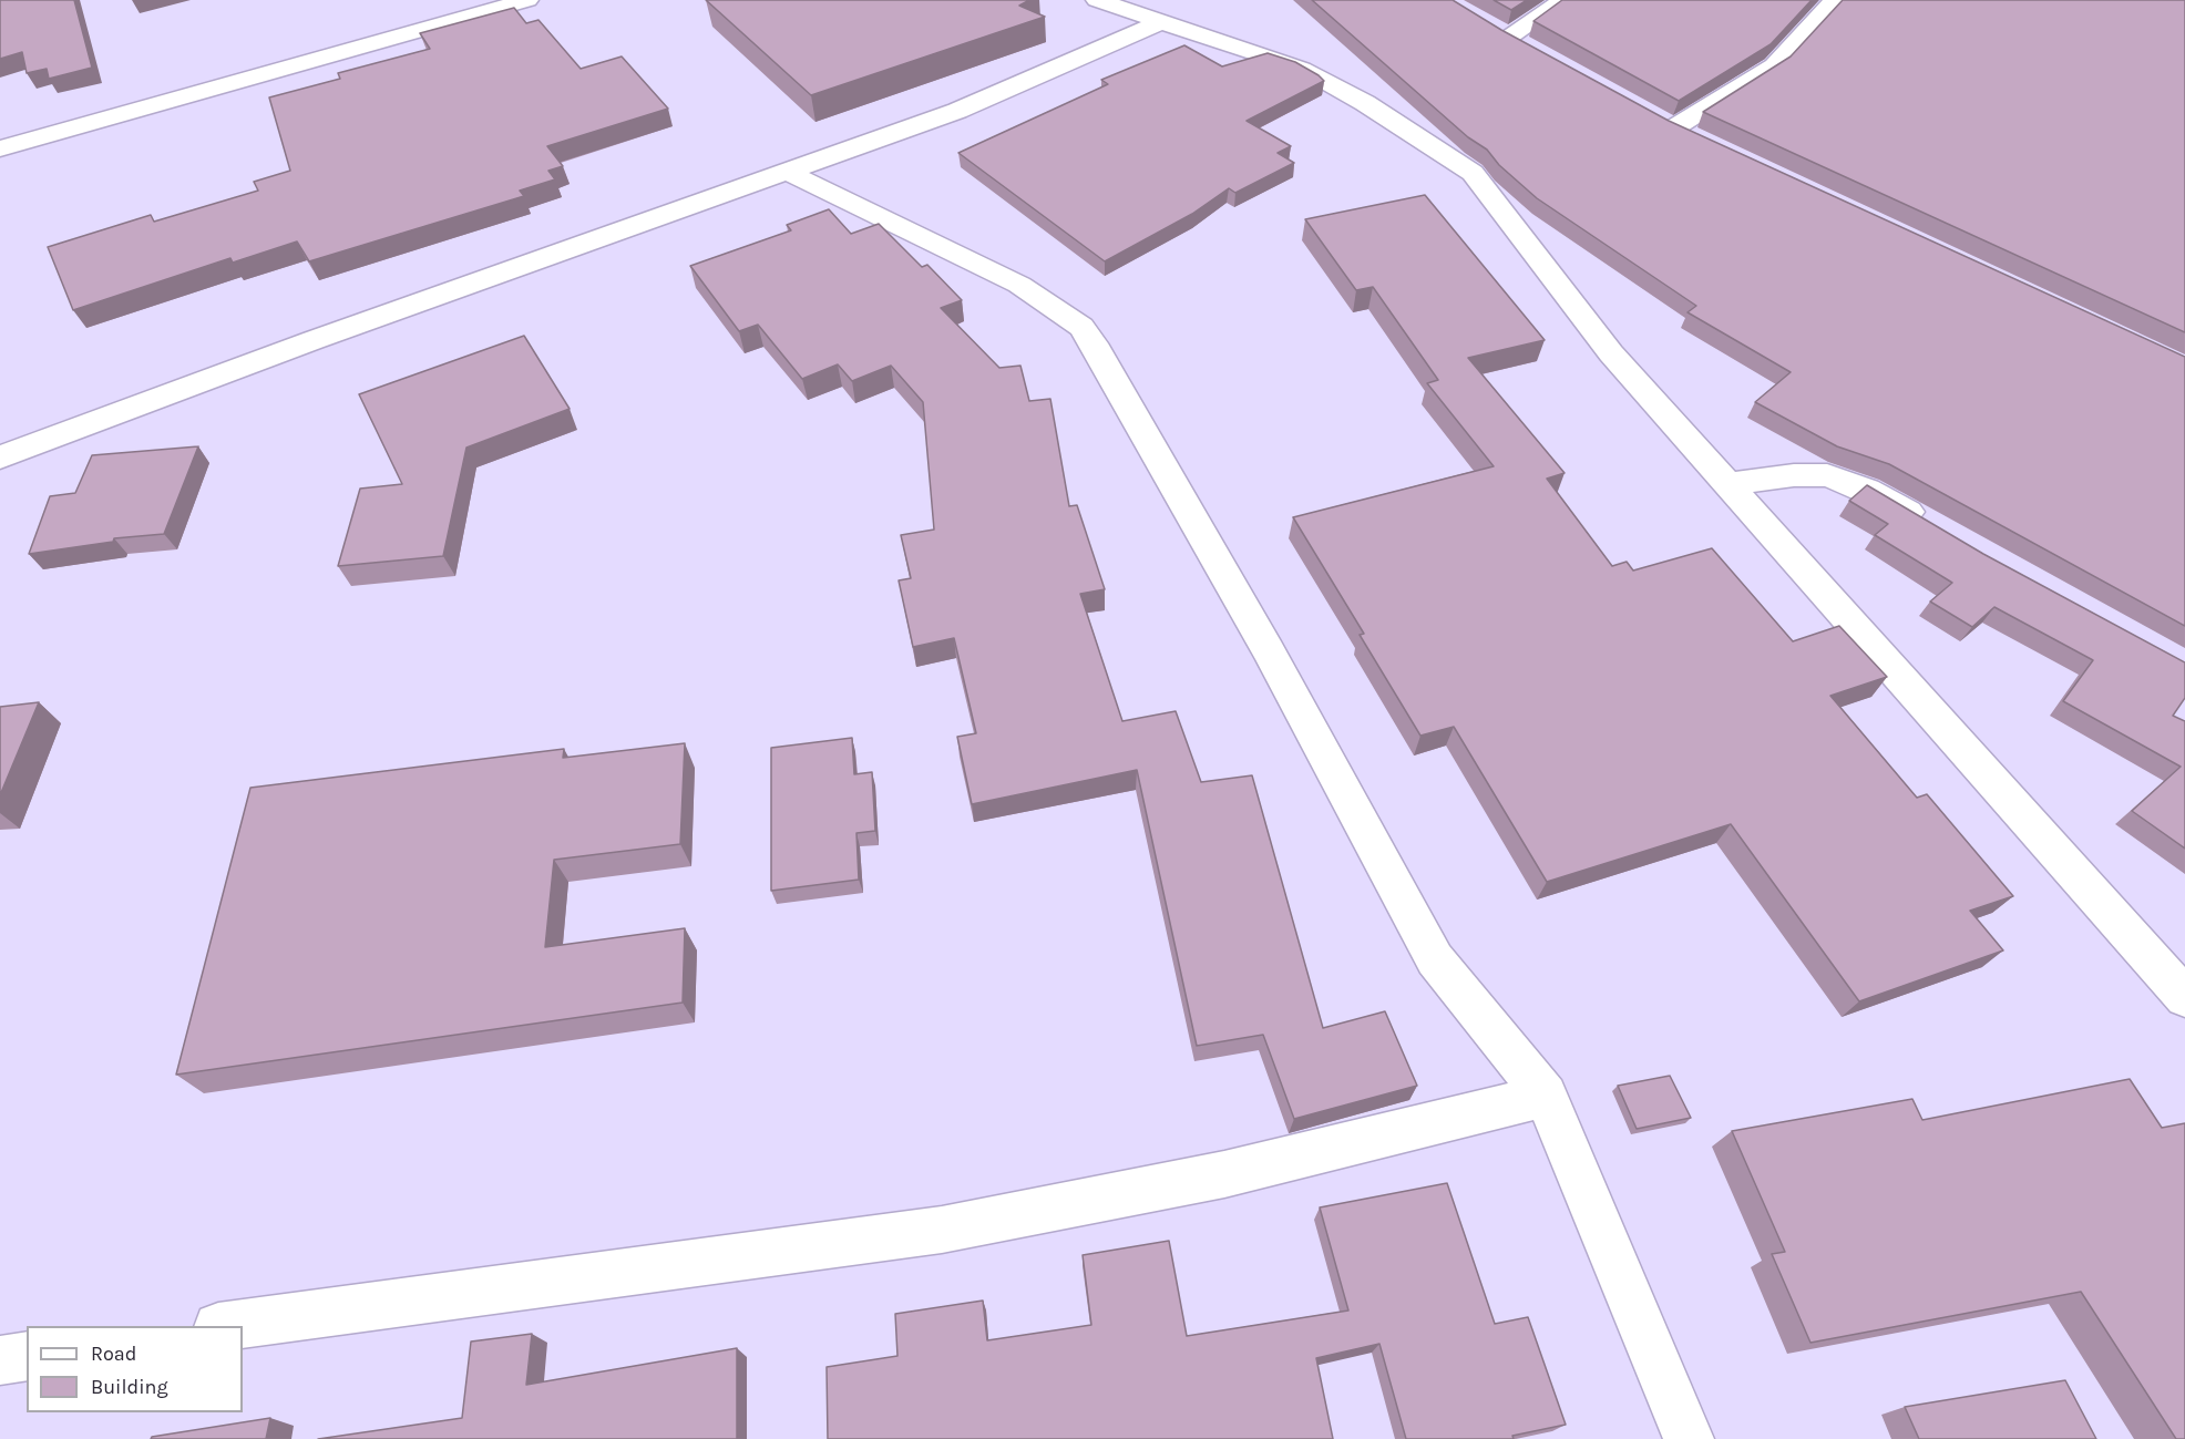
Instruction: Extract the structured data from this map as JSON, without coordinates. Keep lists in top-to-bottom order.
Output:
{
  "legend": ["Road", "Building"]
}
